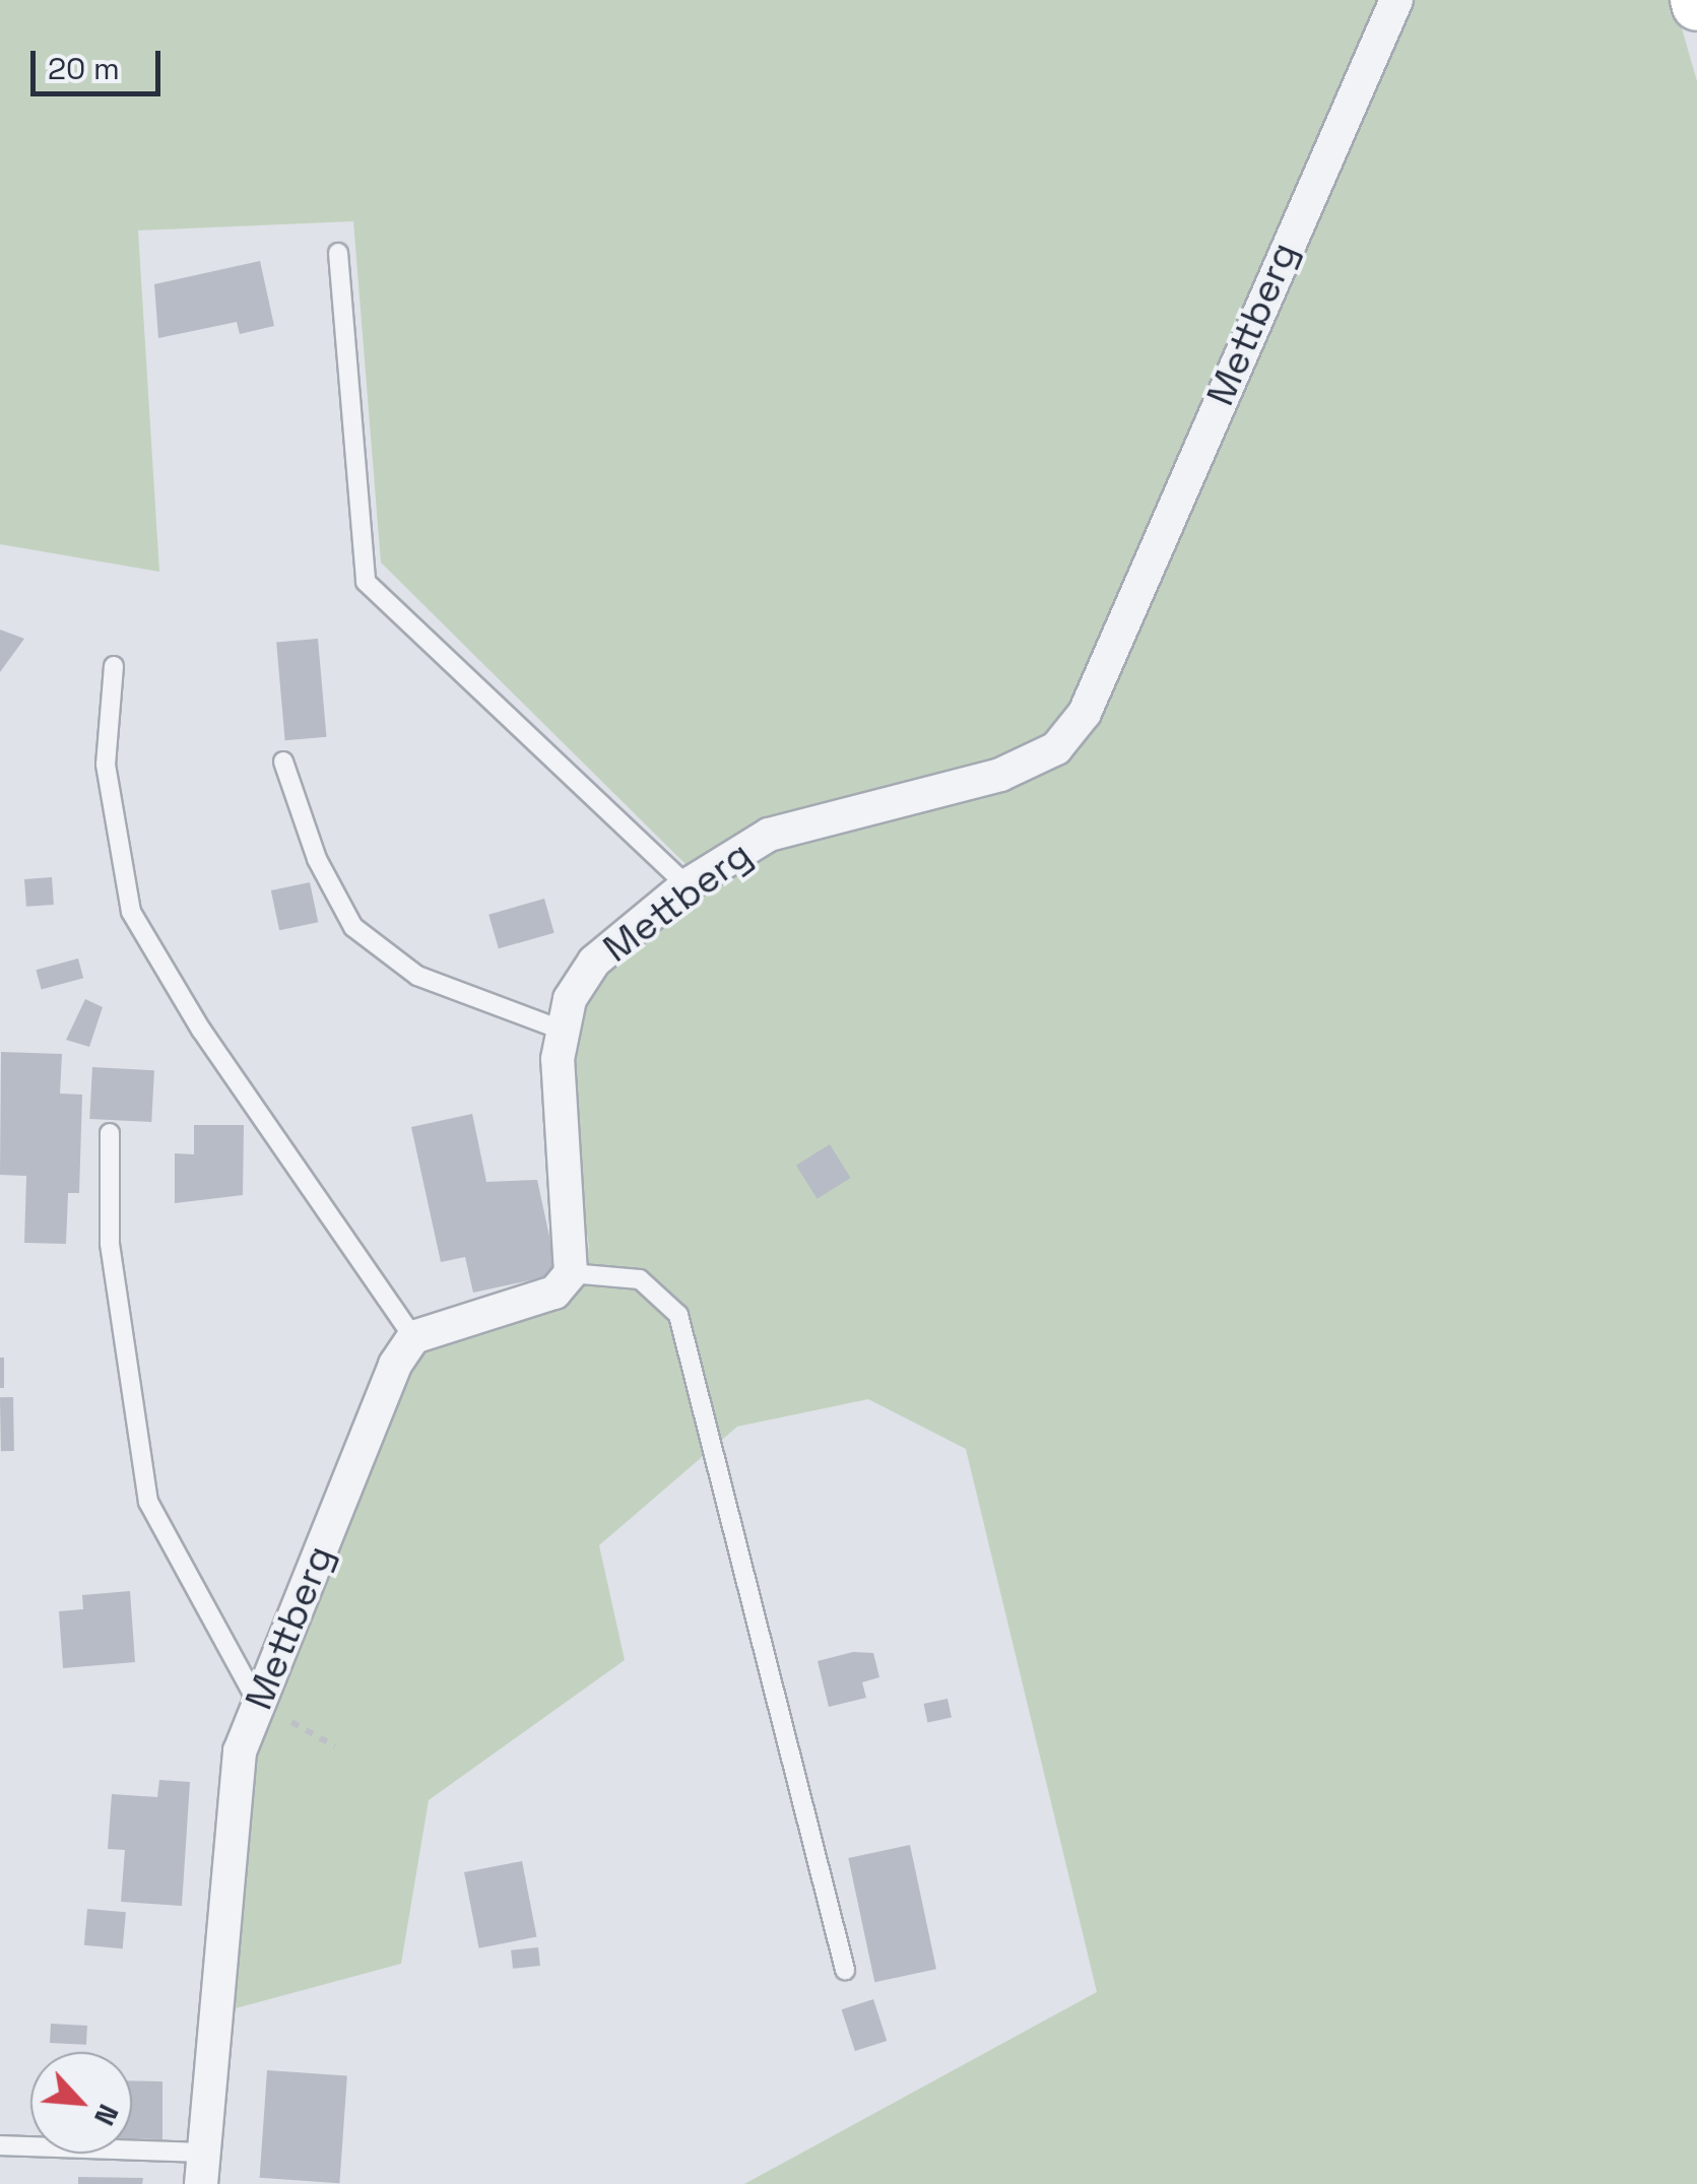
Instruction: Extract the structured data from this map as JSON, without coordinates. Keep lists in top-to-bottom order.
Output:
{
  "streets": {
    "street": ["Mettberg"]
  },
  "scale_bar": "20 m",
  "north": "bottom right"
}
